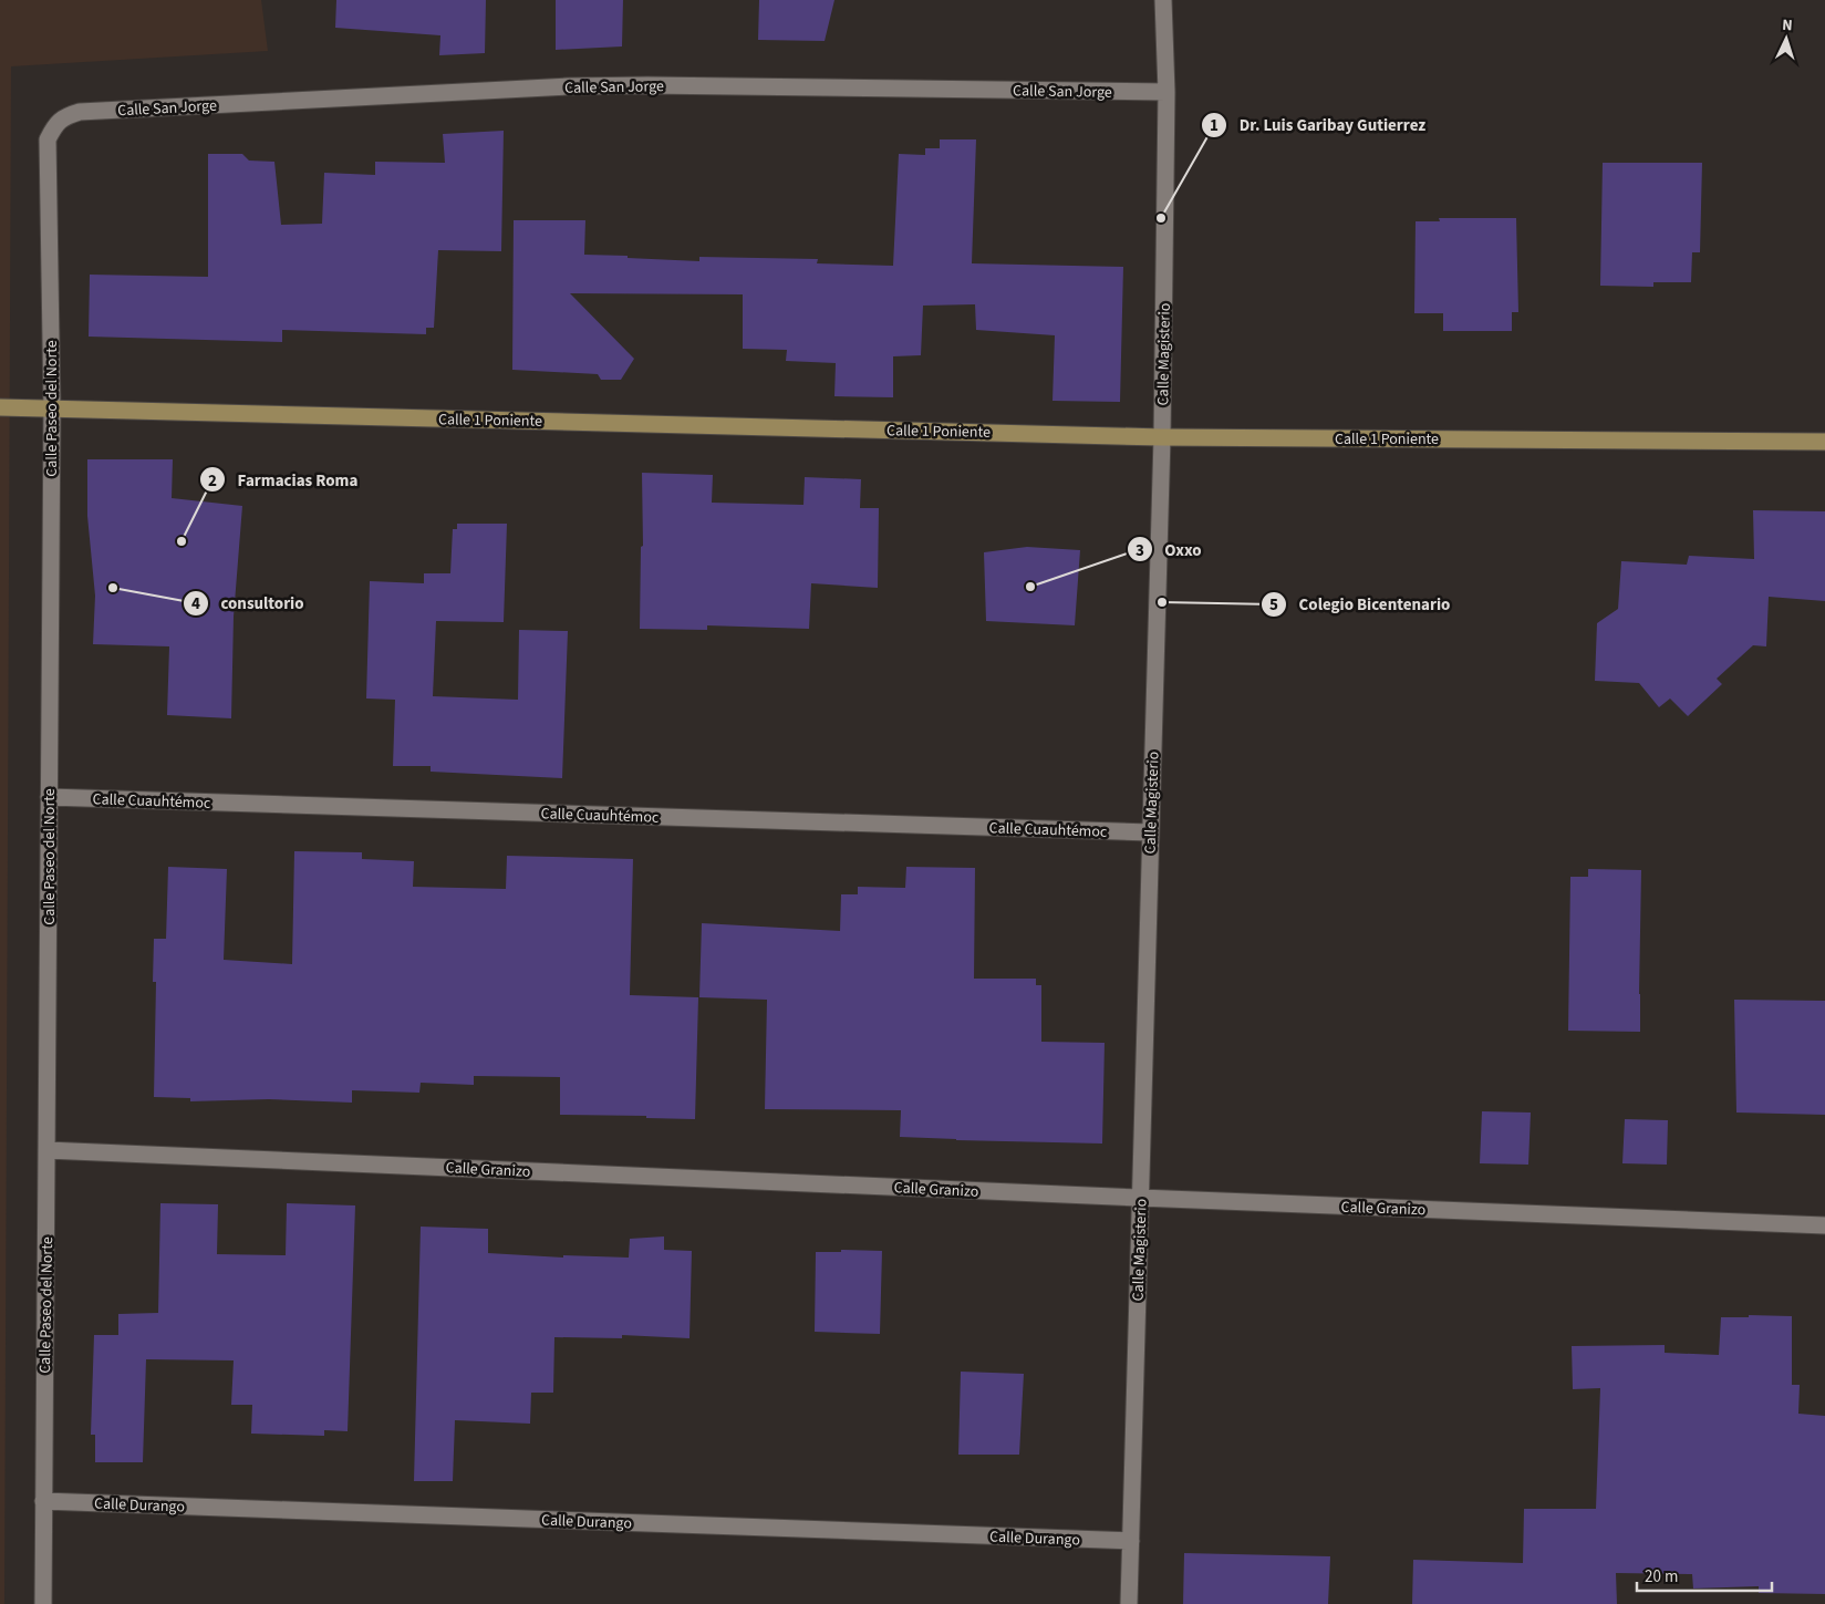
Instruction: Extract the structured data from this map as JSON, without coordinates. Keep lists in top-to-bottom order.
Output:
{
  "streets": {
    "main road": ["Calle 1 Poniente"],
    "street": [
      "Calle San Jorge",
      "Calle Magisterio",
      "Calle Paseo del Norte",
      "Calle Cuauhtémoc",
      "Calle Granizo",
      "Calle Durango"
    ]
  },
  "crossings": [
    ["Calle San Jorge", "Calle Magisterio"],
    ["Calle San Jorge", "Calle Paseo del Norte"],
    ["Calle Magisterio", "Calle 1 Poniente"],
    ["Calle Magisterio", "Calle Cuauhtémoc"],
    ["Calle Magisterio", "Calle Granizo"],
    ["Calle Magisterio", "Calle Durango"],
    ["Calle Paseo del Norte", "Calle 1 Poniente"],
    ["Calle Paseo del Norte", "Calle Cuauhtémoc"],
    ["Calle Paseo del Norte", "Calle Granizo"],
    ["Calle Paseo del Norte", "Calle Durango"]
  ],
  "places": [
    "Dr. Luis Garibay Gutierrez",
    "Farmacias Roma",
    "Oxxo",
    "consultorio",
    "Colegio Bicentenario"
  ],
  "scale_bar": "20 m",
  "north": "top"
}
